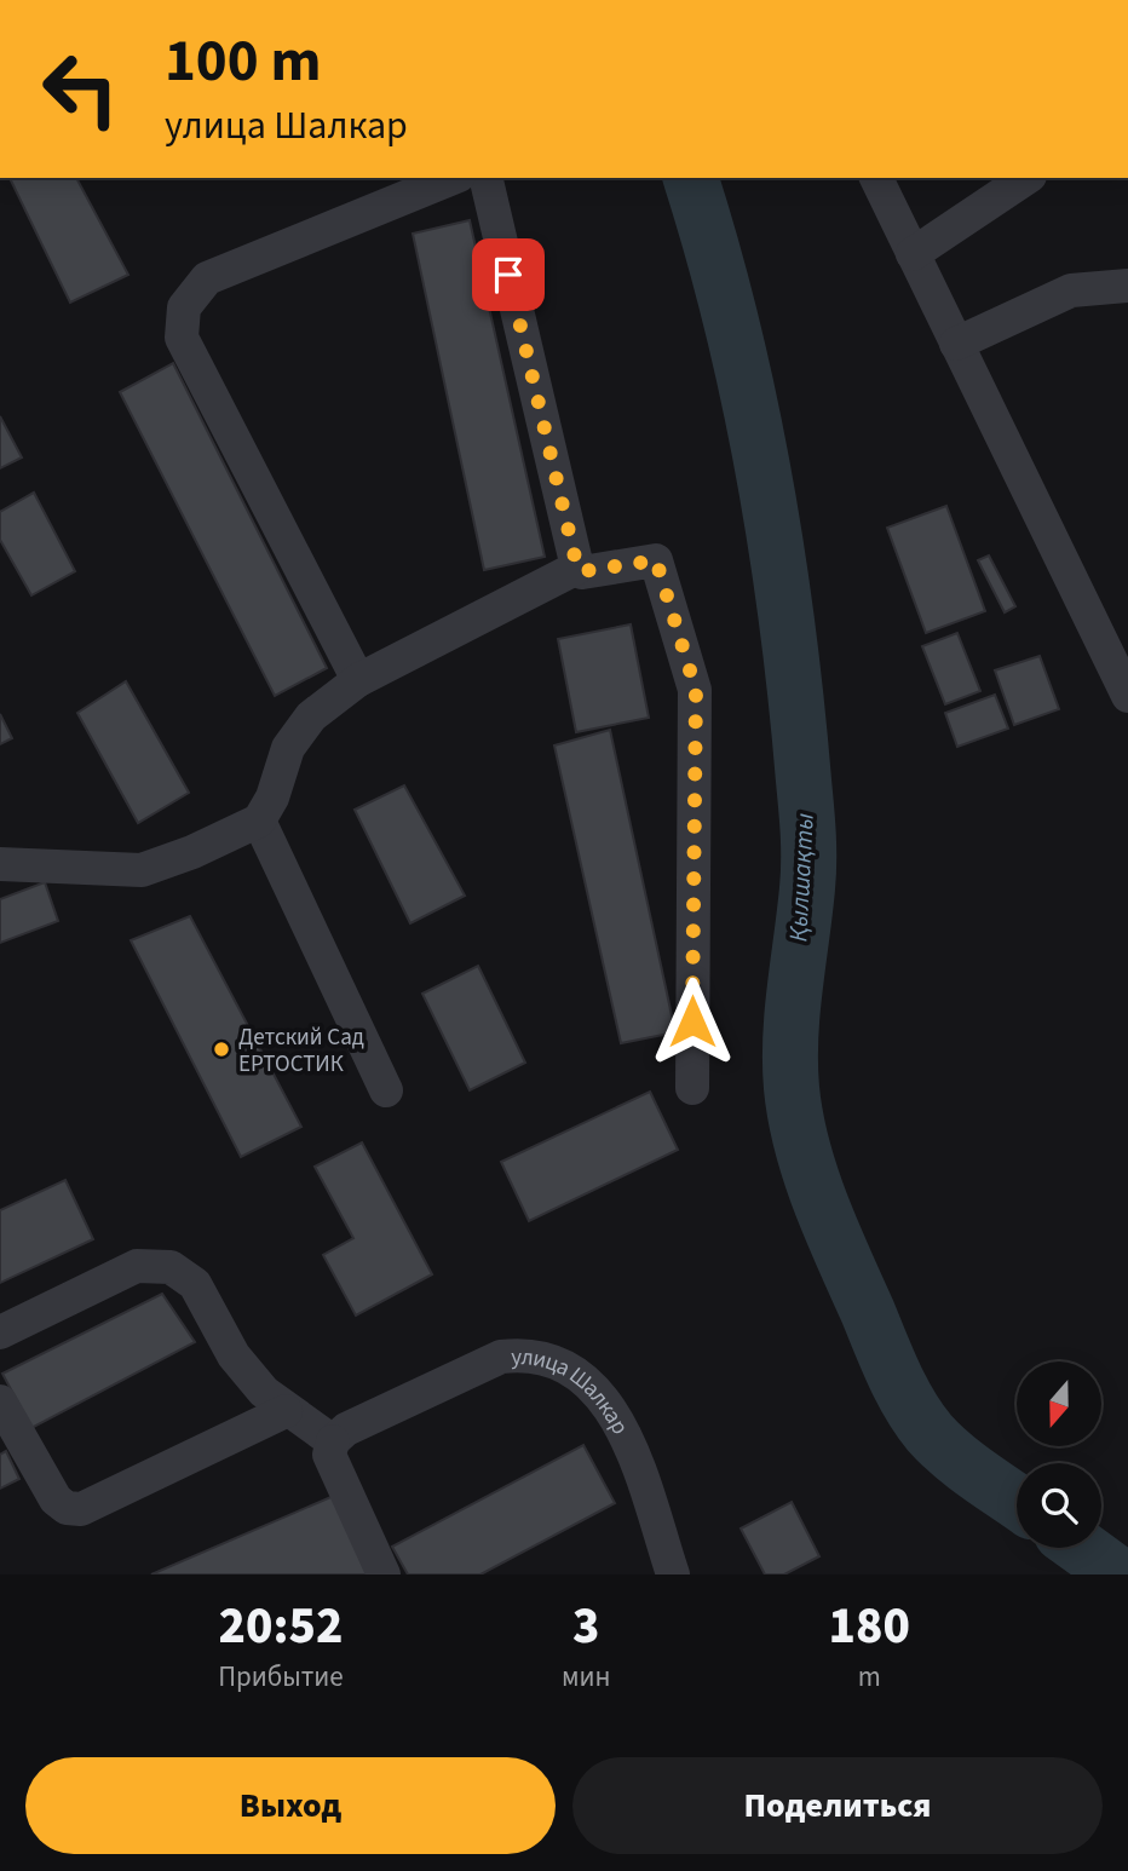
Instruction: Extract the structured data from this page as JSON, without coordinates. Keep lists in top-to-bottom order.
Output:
{
  "streets": {
    "street": ["улица Шалкар"]
  },
  "water": ["Қылшақты"],
  "places": ["Детский Сад ЕРТОСТИК"],
  "north": "bottom",
  "page": {
    "turn": ["100 m", "улица Шалкар"],
    "eta": [
      "20:52",
      "Прибытие",
      "3",
      "мин",
      "180",
      "m"
    ],
    "buttons": ["Выход", "Поделиться"]
  }
}
